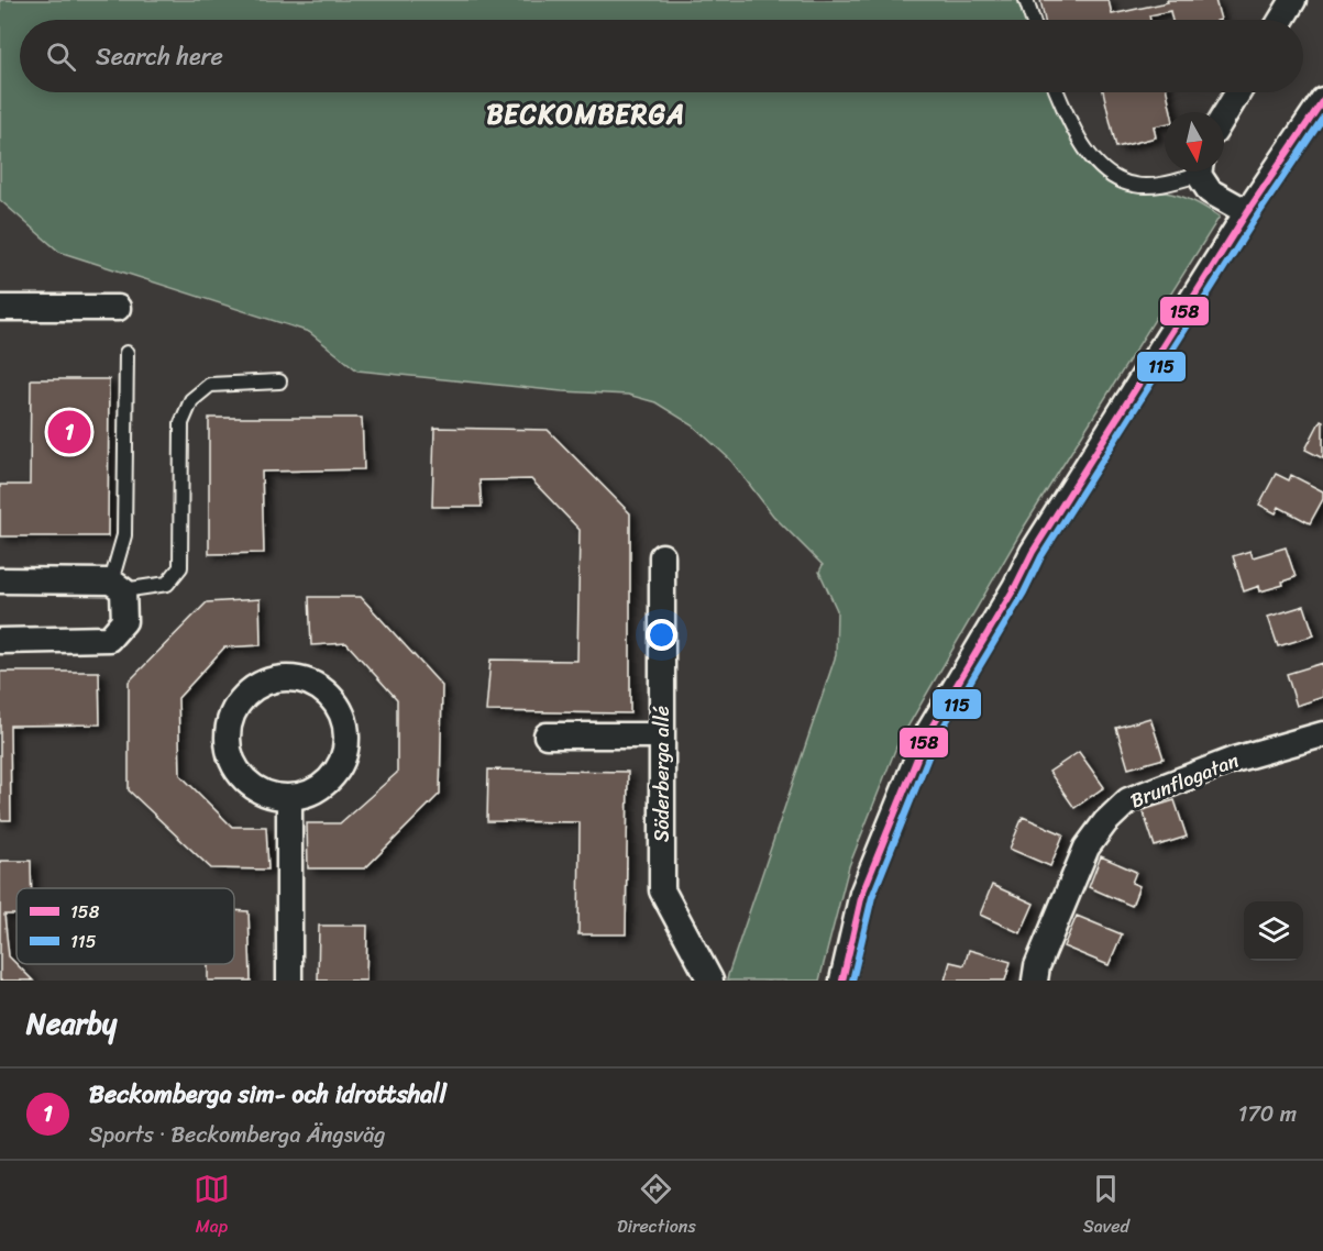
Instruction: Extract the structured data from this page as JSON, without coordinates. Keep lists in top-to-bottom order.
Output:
{
  "streets": {
    "street": ["Söderberga allé", "Brunflogatan"]
  },
  "districts": ["BECKOMBERGA"],
  "lines": ["transit line 158", "transit line 115"],
  "legend": ["158", "115"],
  "north": "bottom",
  "page": {
    "search": "Search here",
    "pins": "1",
    "heading": "Nearby",
    "list": [
      {
        "mark": "1",
        "name": "Beckomberga sim- och idrottshall",
        "note": "Sports · Beckomberga Ängsväg",
        "value": "170 m"
      }
    ],
    "nav": ["Map", "Directions", "Saved"]
  }
}
